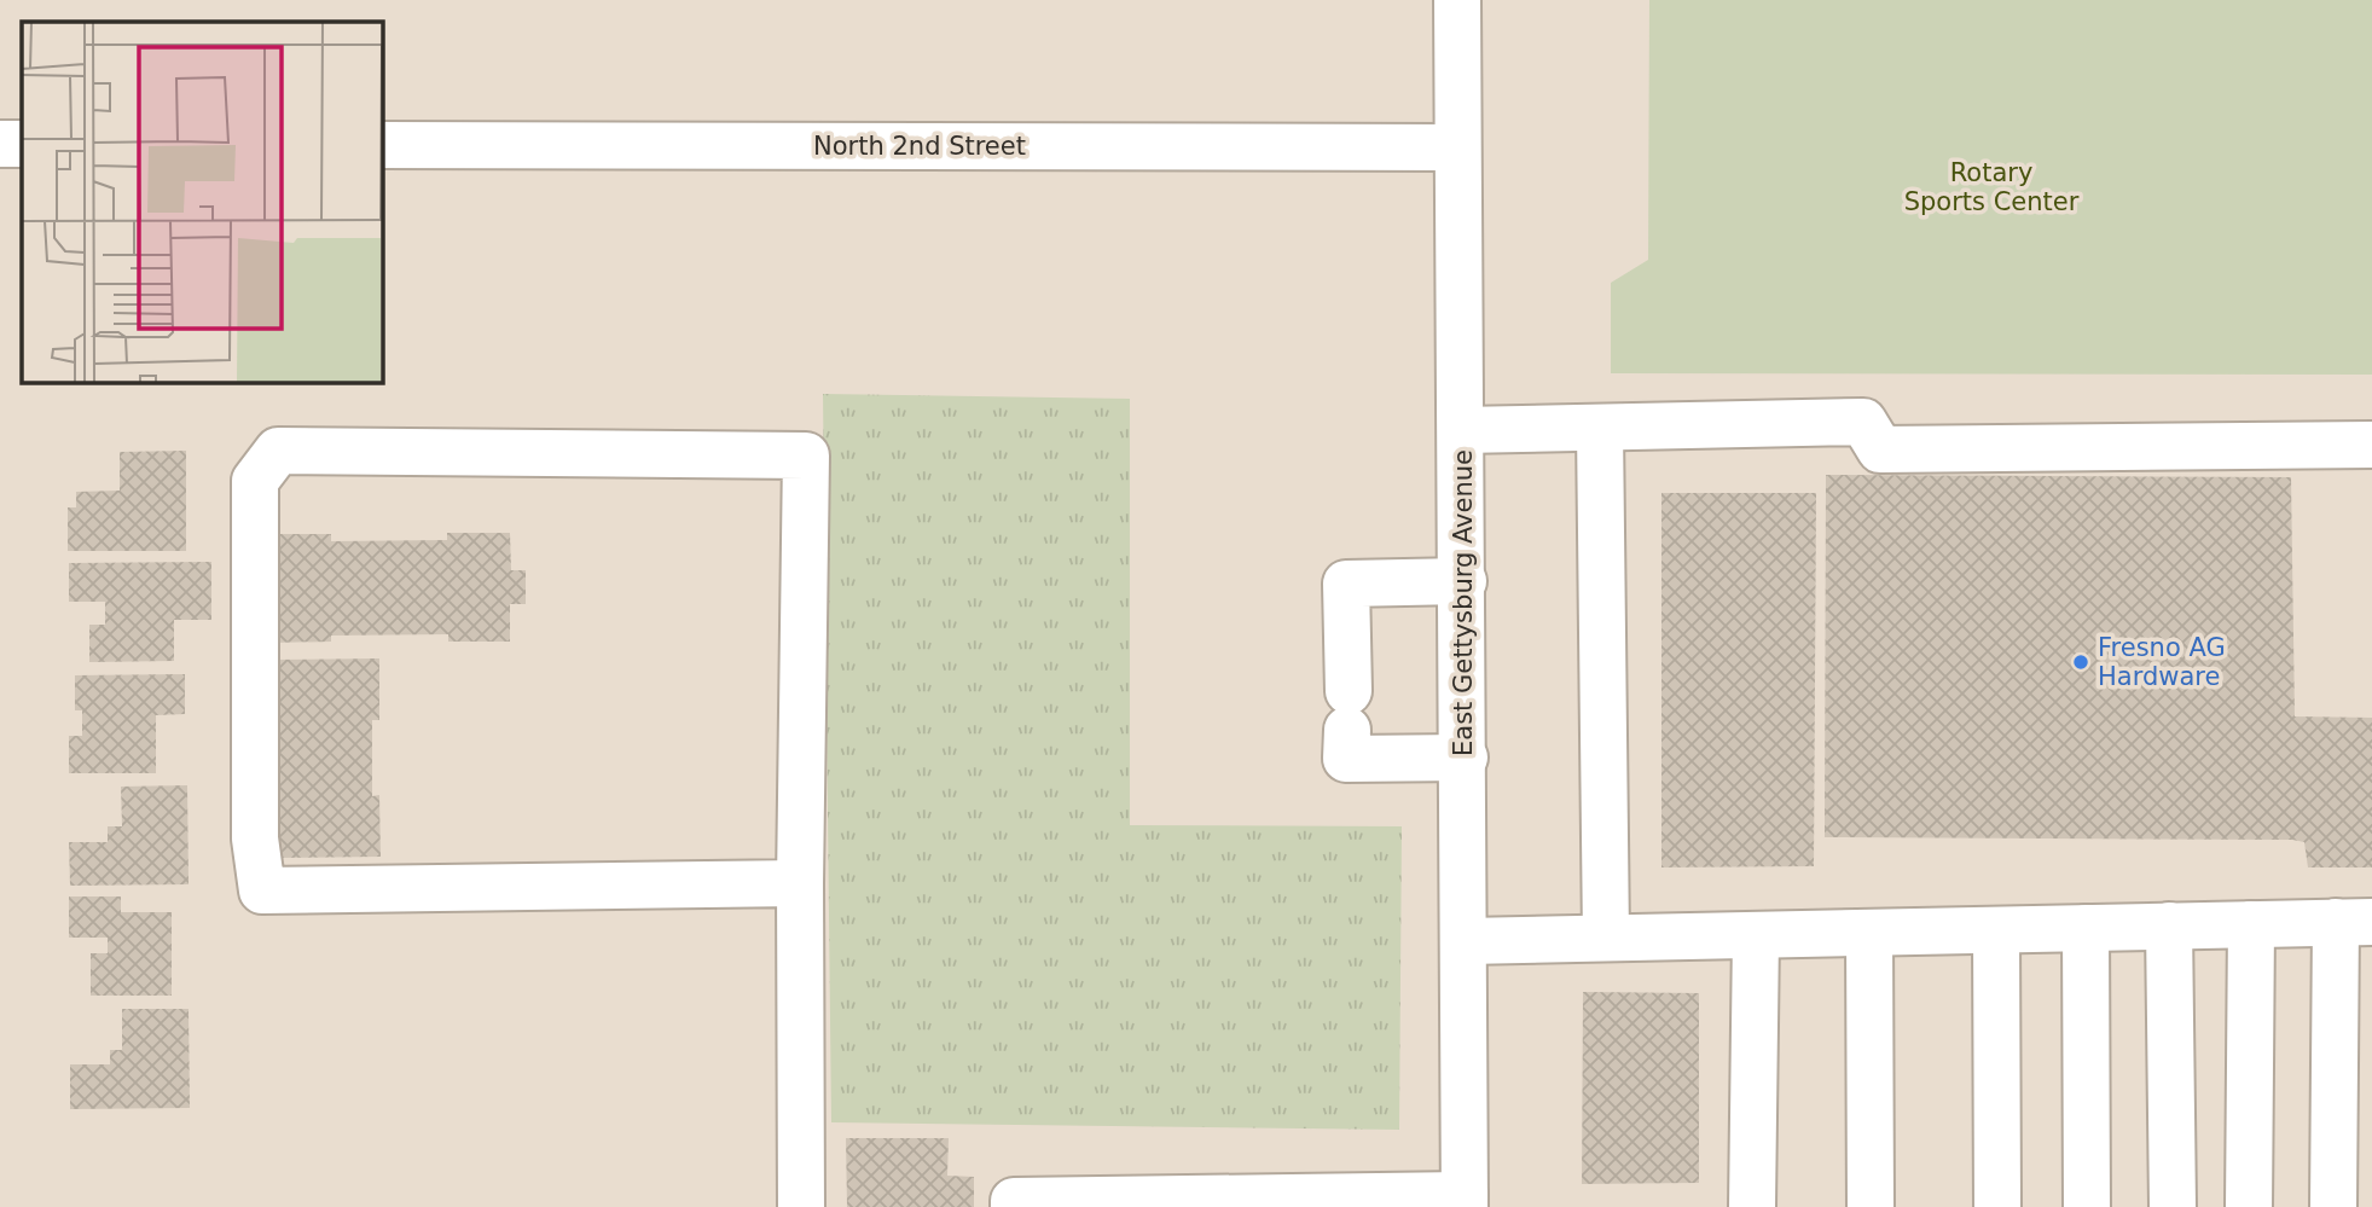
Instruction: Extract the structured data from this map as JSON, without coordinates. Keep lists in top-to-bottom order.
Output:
{
  "streets": {
    "street": ["North 2nd Street", "East Gettysburg Avenue"]
  },
  "crossings": [
    ["North 2nd Street", "East Gettysburg Avenue"]
  ],
  "parks": ["Rotary Sports Center"],
  "places": ["Fresno AG Hardware"]
}
